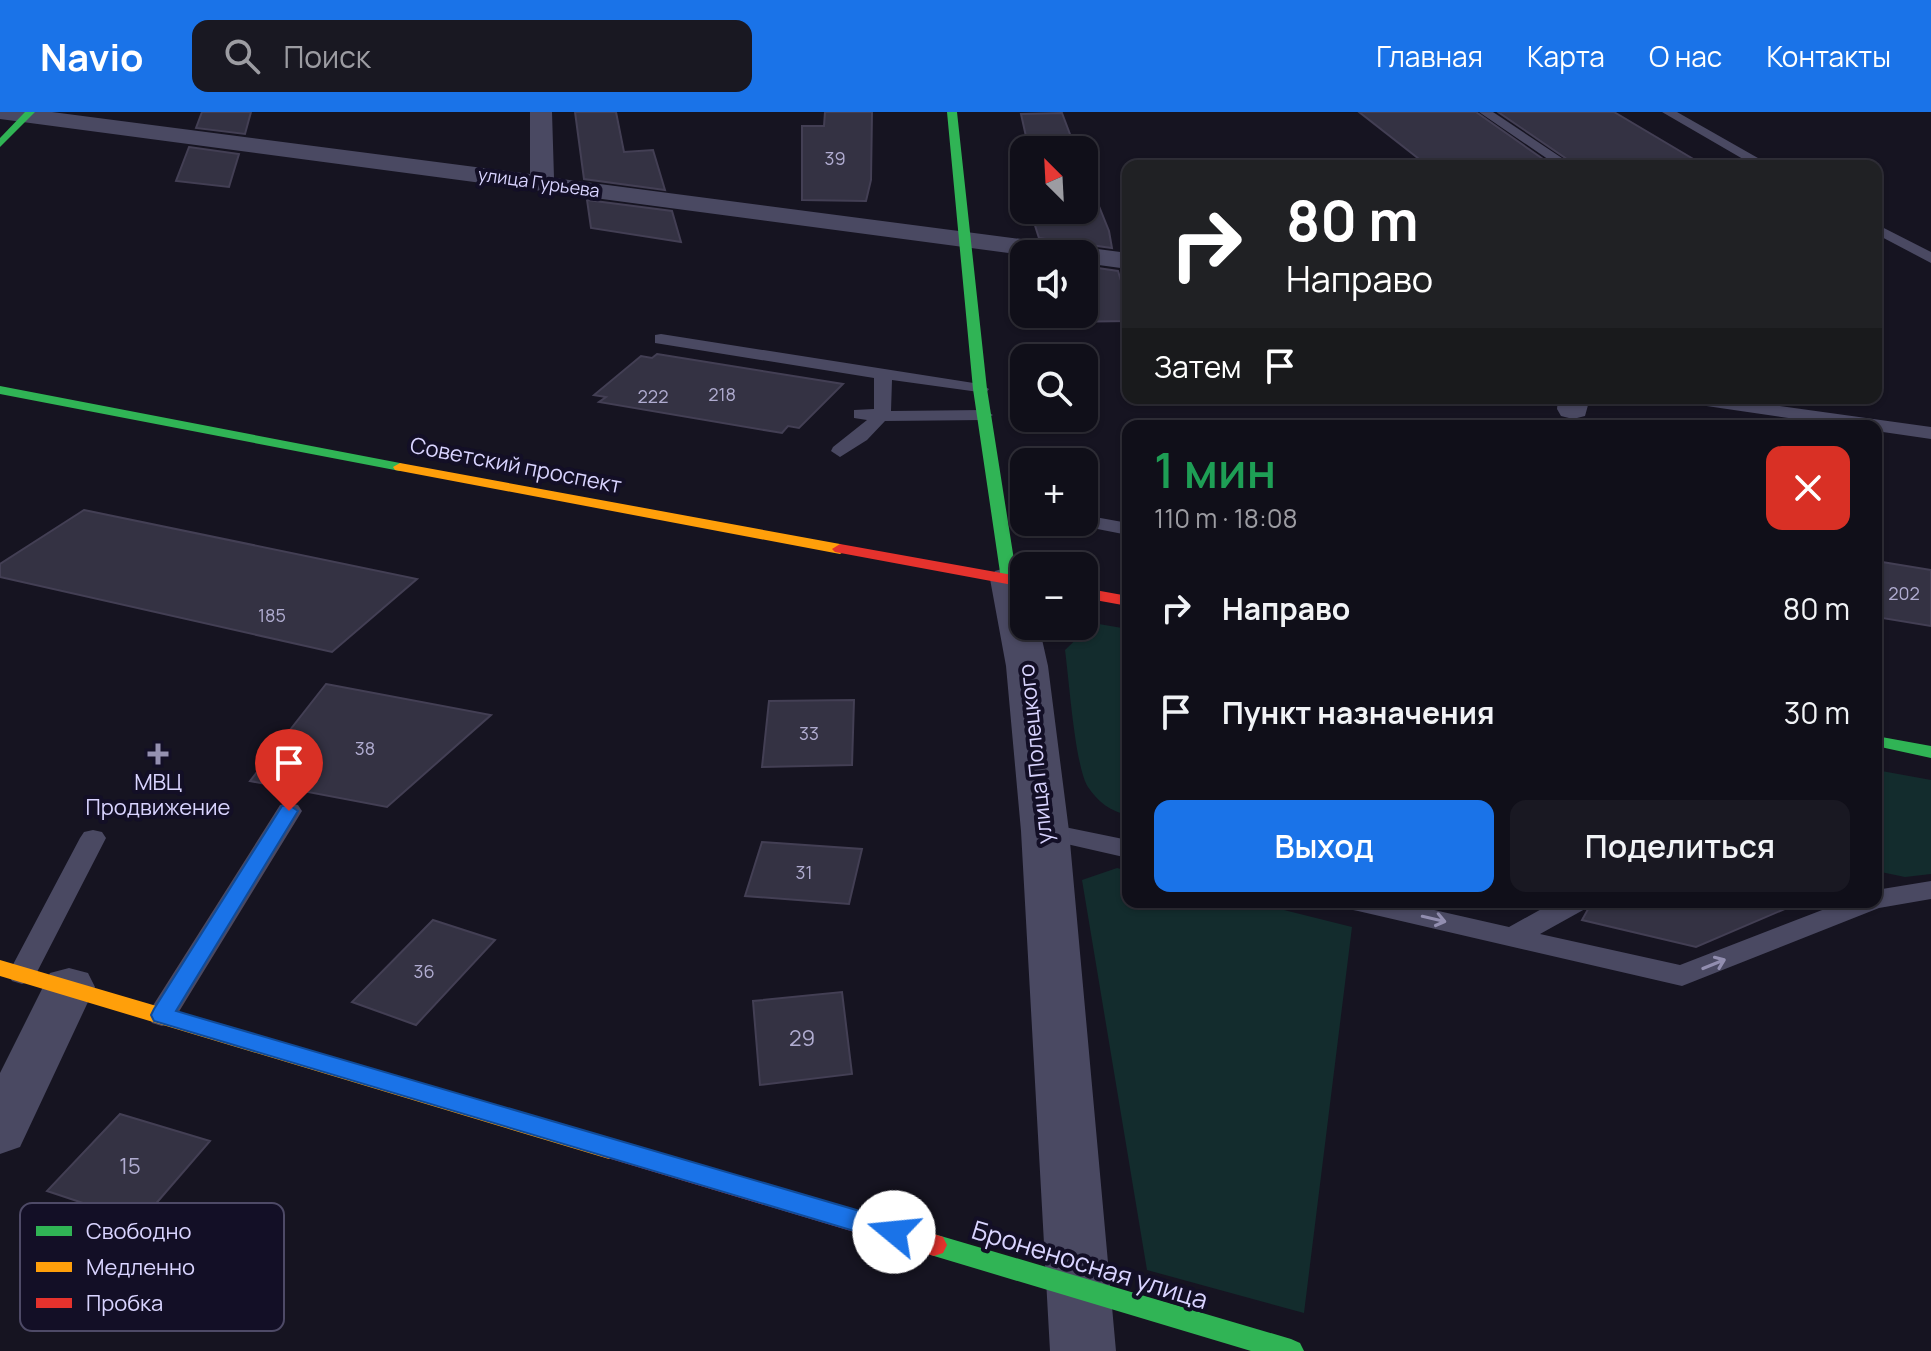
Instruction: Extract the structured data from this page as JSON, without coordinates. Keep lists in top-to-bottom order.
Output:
{
  "streets": {
    "street": [
      "улица Гурьева",
      "Советский проспект",
      "улица Полецкого",
      "Броненосная улица"
    ]
  },
  "crossings": [
    ["улица Гурьева", "улица Полецкого"],
    ["улица Полецкого", "Броненосная улица"]
  ],
  "places": {
    "health": ["МВЦ Продвижение"]
  },
  "house_numbers": [
    "39",
    "218",
    "222",
    "202",
    "185",
    "33",
    "38",
    "31",
    "36",
    "29",
    "15"
  ],
  "legend": ["Свободно", "Медленно", "Пробка"],
  "north": "top left",
  "page": {
    "header": "Navio",
    "search": "Поиск",
    "nav": [
      "Главная",
      "Карта",
      "О нас",
      "Контакты"
    ],
    "map_buttons": ["+", "−"],
    "turn": ["80 m", "Направо"],
    "then": "Затем",
    "heading": ["1 мин", "110 m · 18:08"],
    "list": [
      {
        "name": "Направо",
        "value": "80 m"
      },
      {
        "name": "Пункт назначения",
        "value": "30 m"
      }
    ],
    "buttons": ["Выход", "Поделиться"]
  }
}
